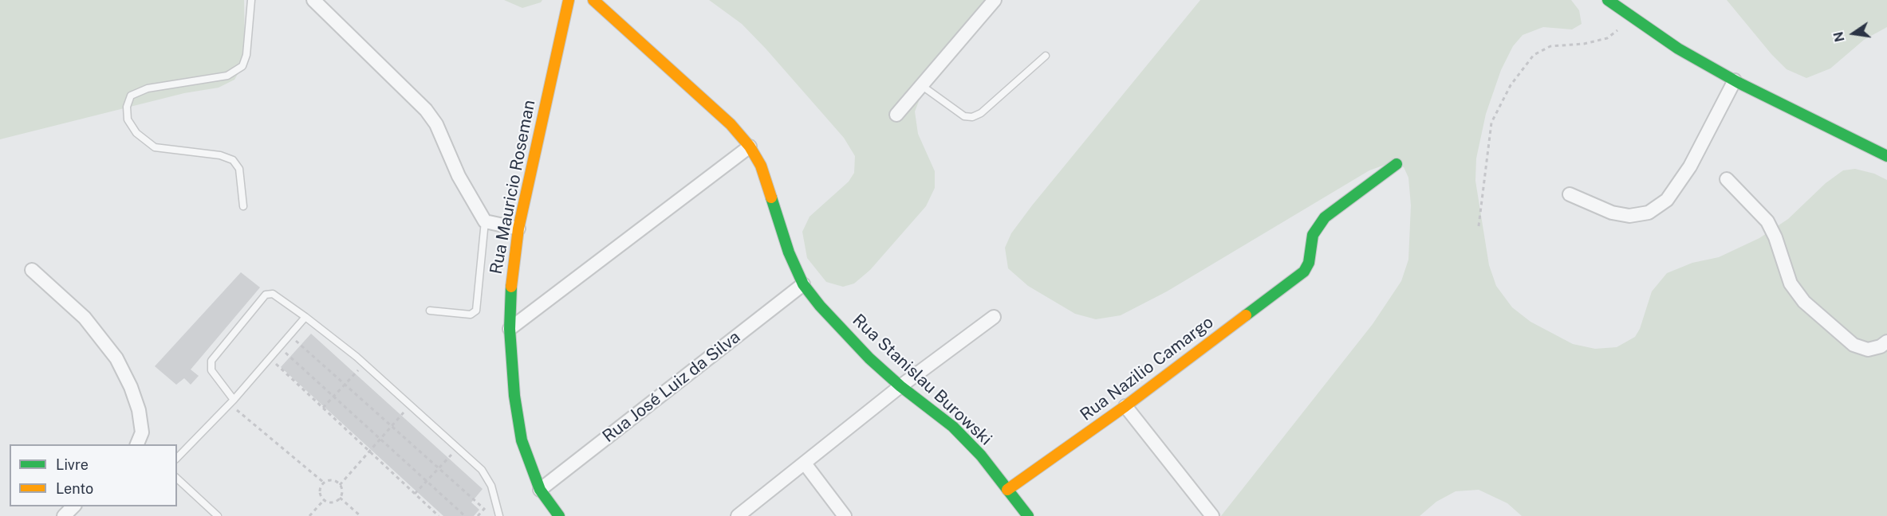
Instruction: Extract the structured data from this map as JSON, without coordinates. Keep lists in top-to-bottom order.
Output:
{
  "streets": {
    "main road": ["Rua Mauricio Roseman", "Rua Nazilio Camargo", "Rua Stanislau Burowski"],
    "street": ["Rua José Luiz da Silva"]
  },
  "crossings": [
    ["Rua Mauricio Roseman", "Rua José Luiz da Silva"],
    ["Rua Nazilio Camargo", "Rua Stanislau Burowski"],
    ["Rua Stanislau Burowski", "Rua José Luiz da Silva"]
  ],
  "legend": ["Livre", "Lento"],
  "north": "left"
}
